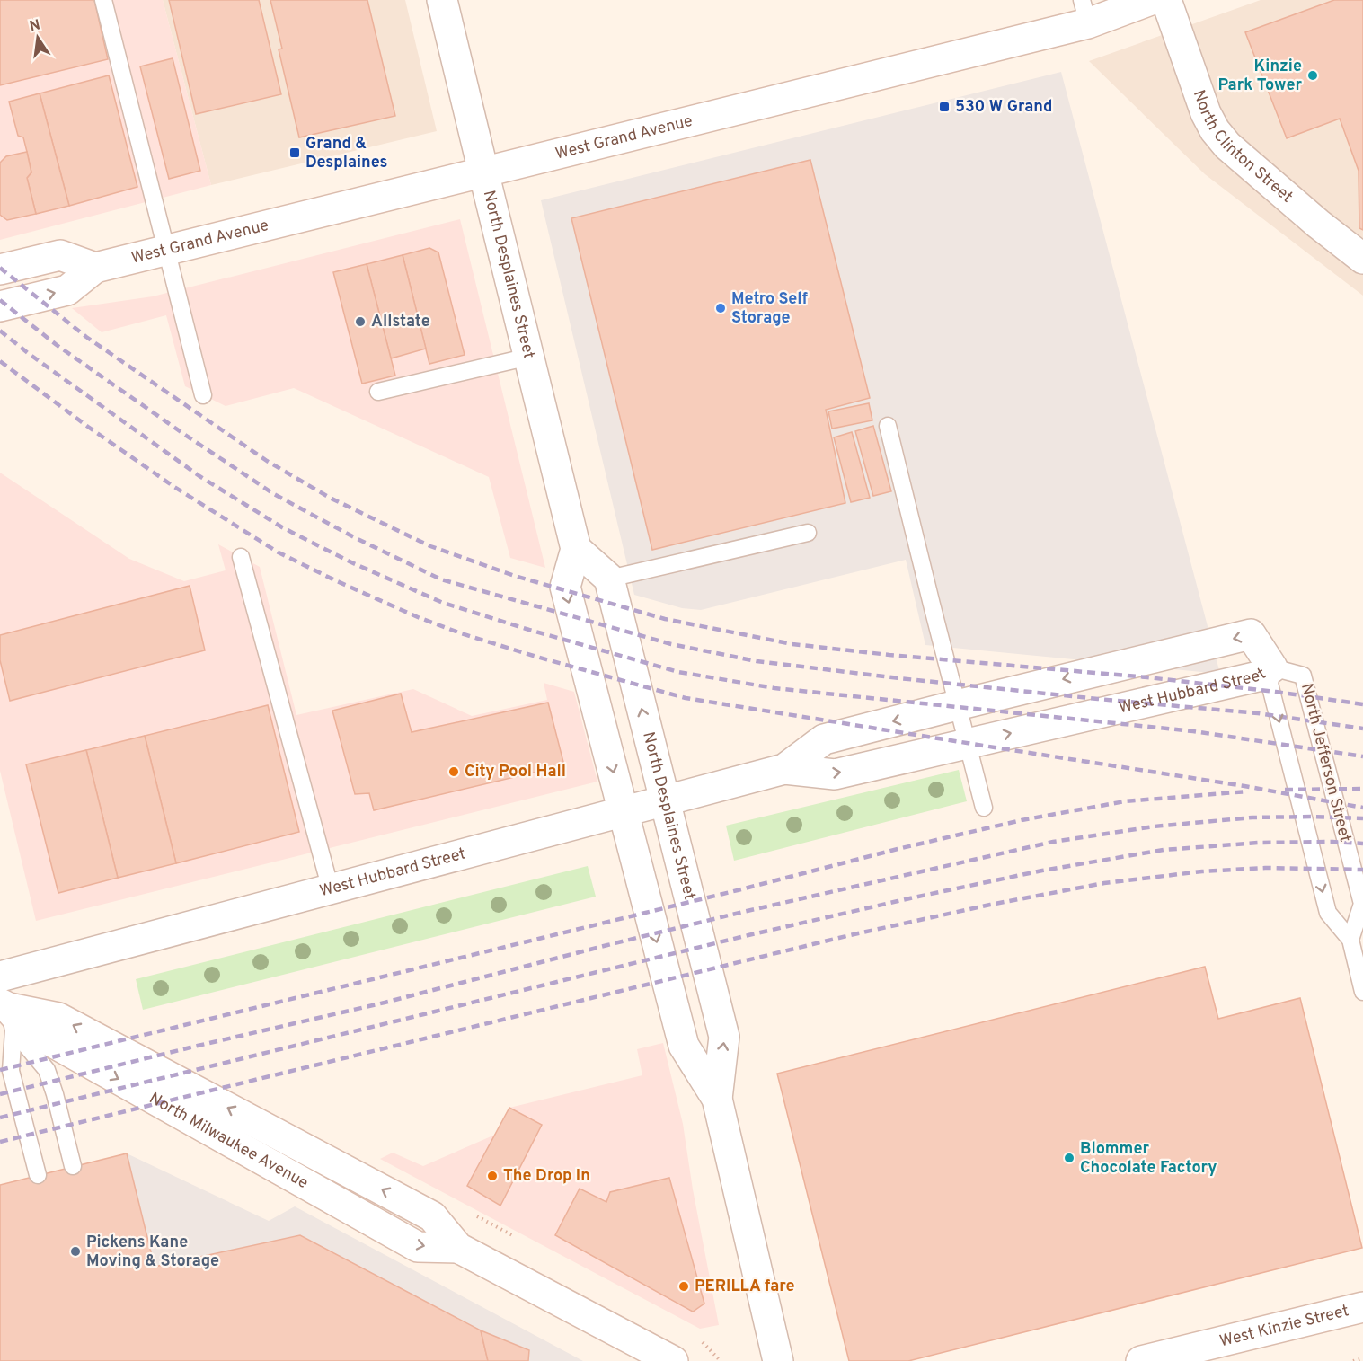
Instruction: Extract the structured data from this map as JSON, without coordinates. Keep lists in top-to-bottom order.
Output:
{
  "streets": {
    "street": [
      "West Grand Avenue",
      "North Clinton Street",
      "North Desplaines Street",
      "West Hubbard Street",
      "North Milwaukee Avenue",
      "West Kinzie Street"
    ],
    "lane": ["North Jefferson Street"]
  },
  "crossings": [
    ["West Grand Avenue", "North Desplaines Street"],
    ["North Desplaines Street", "West Hubbard Street"],
    ["West Hubbard Street", "North Jefferson Street"],
    ["West Hubbard Street", "North Milwaukee Avenue"]
  ],
  "places": {
    "other": [
      "Kinzie Park Tower",
      "Metro Self Storage",
      "Allstate",
      "City Pool Hall",
      "Blommer Chocolate Factory",
      "The Drop In",
      "Pickens Kane Moving & Storage",
      "PERILLA fare"
    ],
    "transit": ["530 W Grand", "Grand & Desplaines"]
  },
  "north": "top"
}
